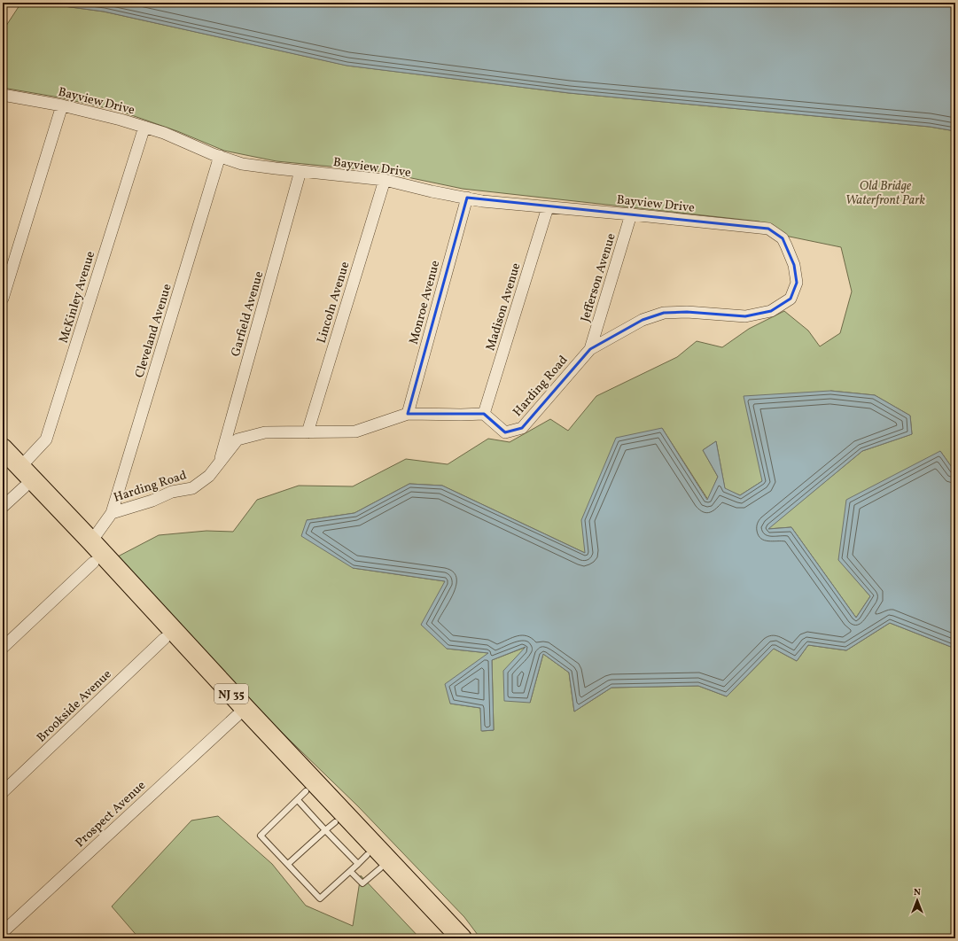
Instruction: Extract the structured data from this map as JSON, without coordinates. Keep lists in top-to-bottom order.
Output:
{
  "streets": {
    "highway": ["NJ 35"],
    "street": [
      "Bayview Drive",
      "Jefferson Avenue",
      "McKinley Avenue",
      "Lincoln Avenue",
      "Monroe Avenue",
      "Madison Avenue",
      "Garfield Avenue",
      "Cleveland Avenue",
      "Harding Road",
      "Brookside Avenue",
      "Prospect Avenue"
    ]
  },
  "crossings": [
    ["Bayview Drive", "Jefferson Avenue"],
    ["Bayview Drive", "McKinley Avenue"],
    ["Bayview Drive", "Lincoln Avenue"],
    ["Bayview Drive", "Monroe Avenue"],
    ["Bayview Drive", "Madison Avenue"],
    ["Bayview Drive", "Garfield Avenue"],
    ["Bayview Drive", "Cleveland Avenue"],
    ["Bayview Drive", "Harding Road"],
    ["Jefferson Avenue", "Harding Road"],
    ["McKinley Avenue", "NJ 35"],
    ["Lincoln Avenue", "Harding Road"],
    ["Monroe Avenue", "Harding Road"],
    ["Madison Avenue", "Harding Road"],
    ["Garfield Avenue", "Harding Road"],
    ["Cleveland Avenue", "Harding Road"],
    ["Harding Road", "NJ 35"],
    ["NJ 35", "Brookside Avenue"],
    ["NJ 35", "Prospect Avenue"]
  ],
  "parks": ["Old Bridge Waterfront Park"],
  "north": "top"
}
